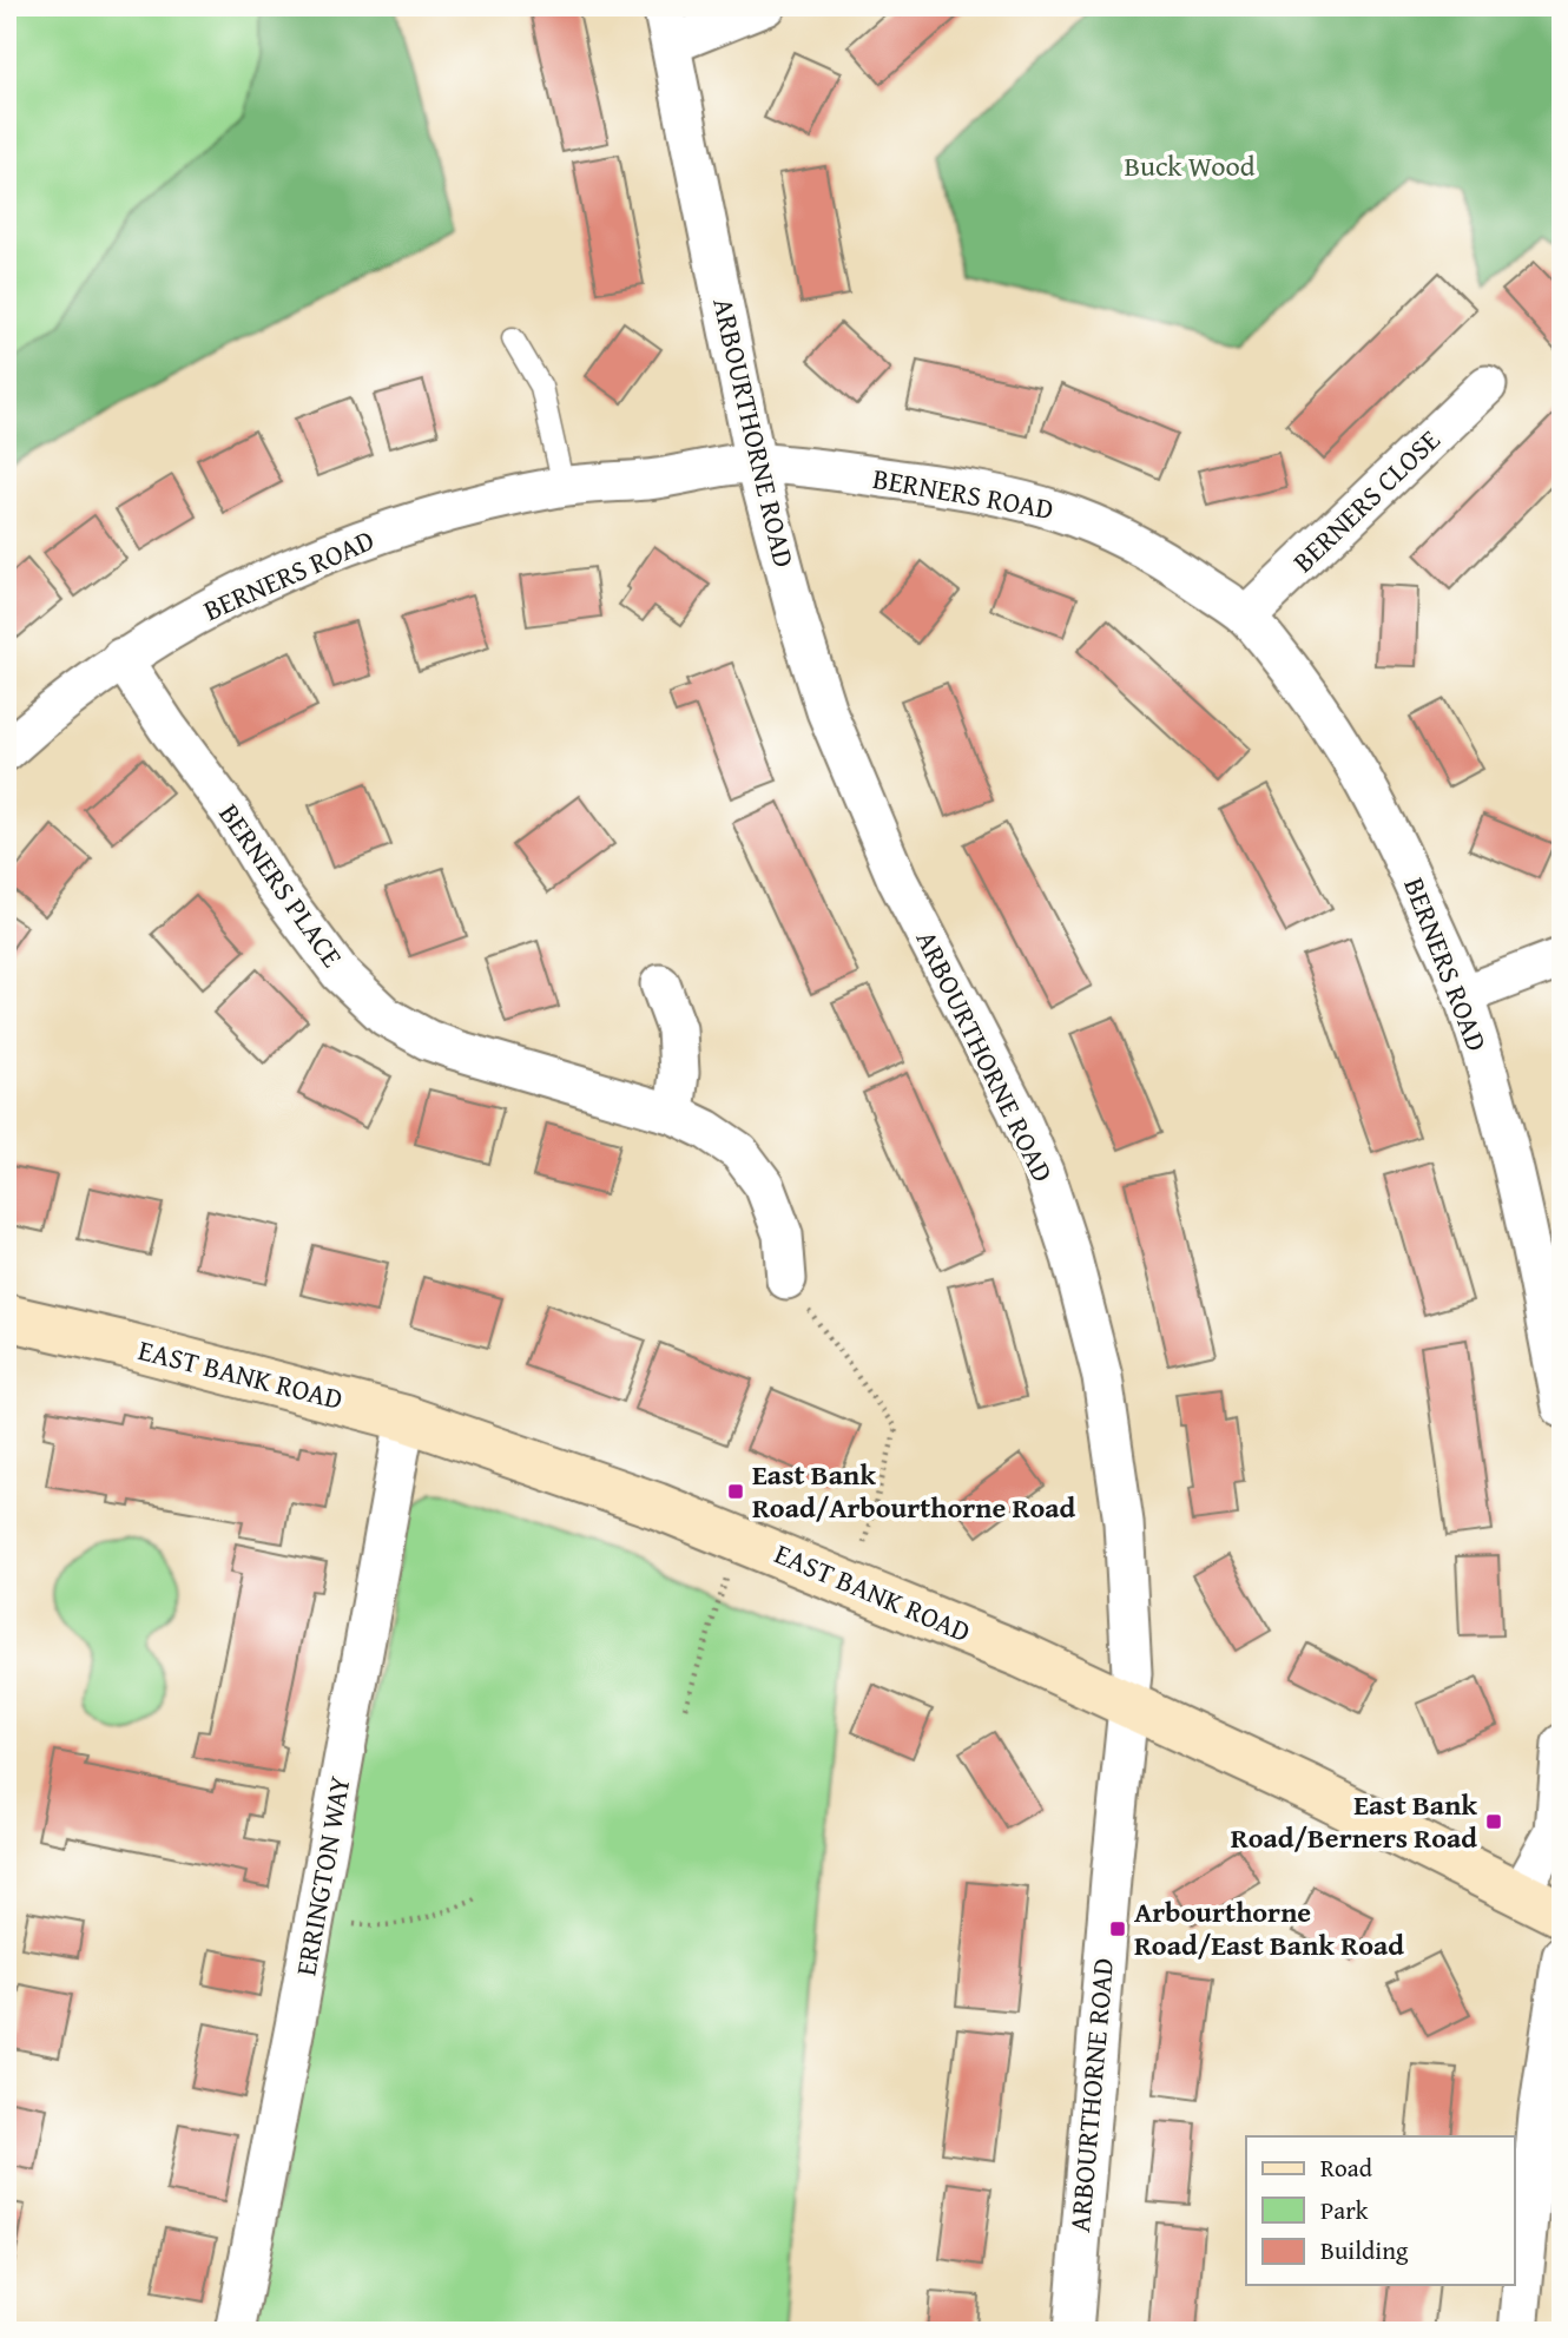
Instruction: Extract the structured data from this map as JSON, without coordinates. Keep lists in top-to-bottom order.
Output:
{
  "streets": {
    "street": [
      "ARBOURTHORNE ROAD",
      "BERNERS ROAD",
      "BERNERS CLOSE",
      "BERNERS PLACE",
      "EAST BANK ROAD",
      "ERRINGTON WAY"
    ]
  },
  "crossings": [
    ["ARBOURTHORNE ROAD", "BERNERS ROAD"],
    ["ARBOURTHORNE ROAD", "EAST BANK ROAD"],
    ["BERNERS ROAD", "BERNERS CLOSE"],
    ["BERNERS ROAD", "BERNERS PLACE"],
    ["EAST BANK ROAD", "ERRINGTON WAY"]
  ],
  "parks": ["Buck Wood"],
  "places": {
    "transit": ["East Bank Road/Arbourthorne Road", "East Bank Road/Berners Road", "Arbourthorne Road/East Bank Road"]
  },
  "legend": ["Road", "Park", "Building"]
}
